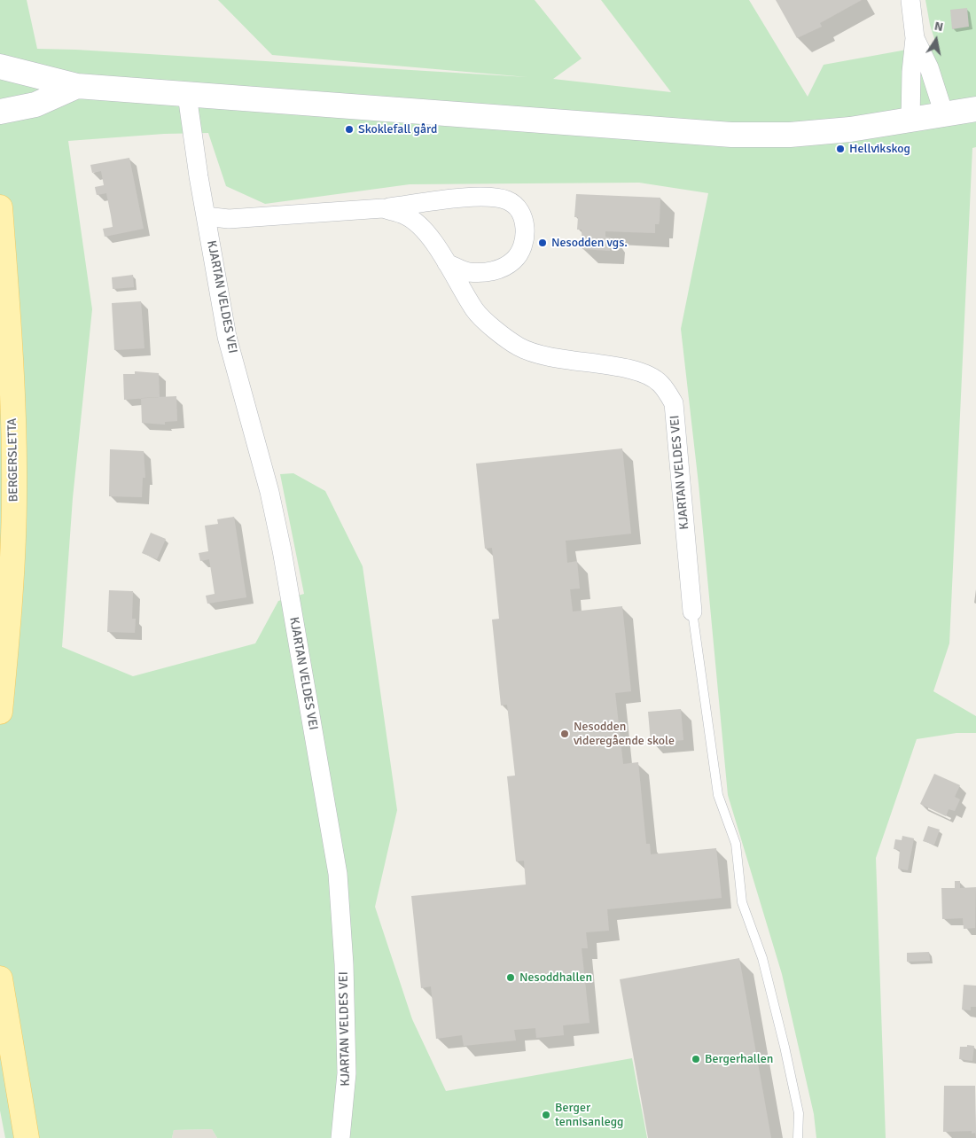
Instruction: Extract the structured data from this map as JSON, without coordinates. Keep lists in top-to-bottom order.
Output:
{
  "streets": {
    "main road": ["BERGERSLETTA"],
    "street": ["KJARTAN VELDES VEI"]
  },
  "places": [
    "Skoklefall gård",
    "Hellvikskog",
    "Nesodden vgs.",
    "Nesodden videregående skole",
    "Nesoddhallen",
    "Bergerhallen",
    "Berger tennisanlegg"
  ],
  "north": "top"
}
